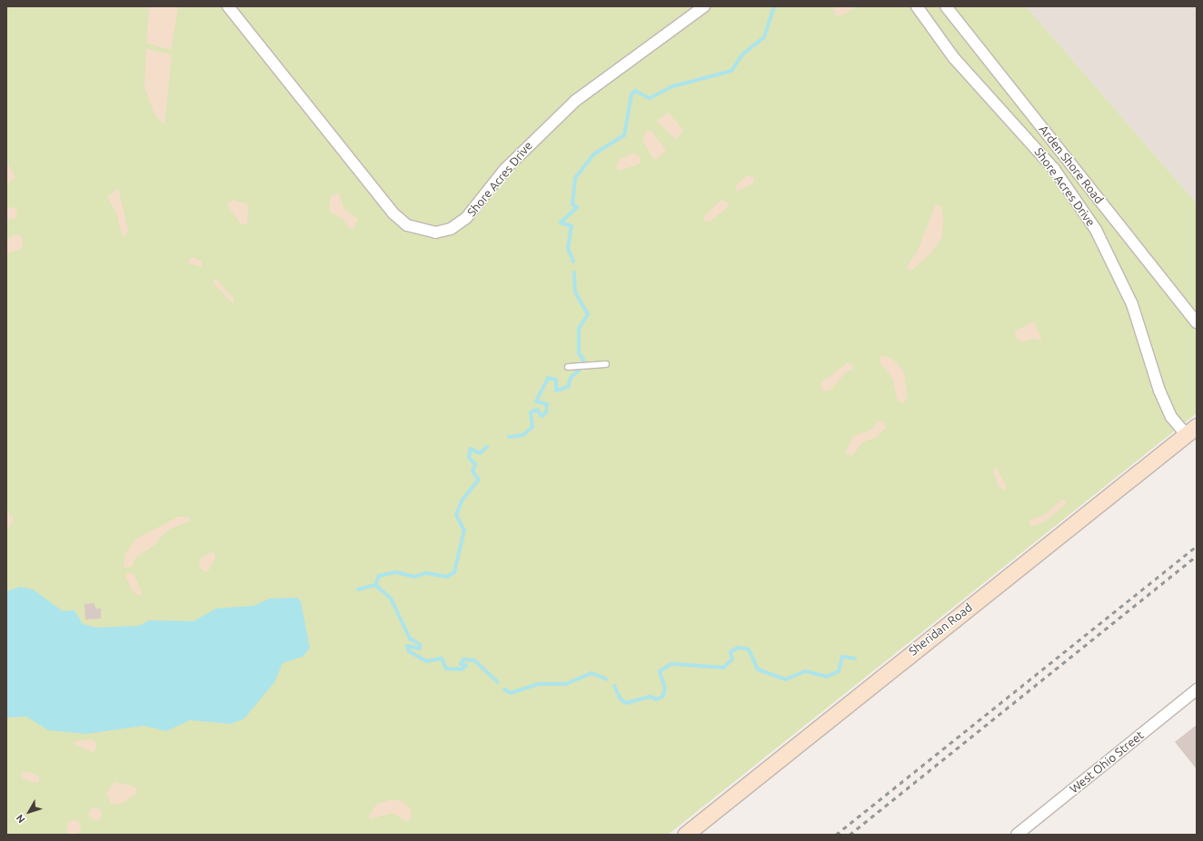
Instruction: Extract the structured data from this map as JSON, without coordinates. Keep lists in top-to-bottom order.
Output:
{
  "streets": {
    "main road": ["Sheridan Road"],
    "street": ["Arden Shore Road", "Shore Acres Drive", "West Ohio Street"]
  },
  "crossings": [
    ["Shore Acres Drive", "Sheridan Road"]
  ],
  "north": "bottom left"
}
